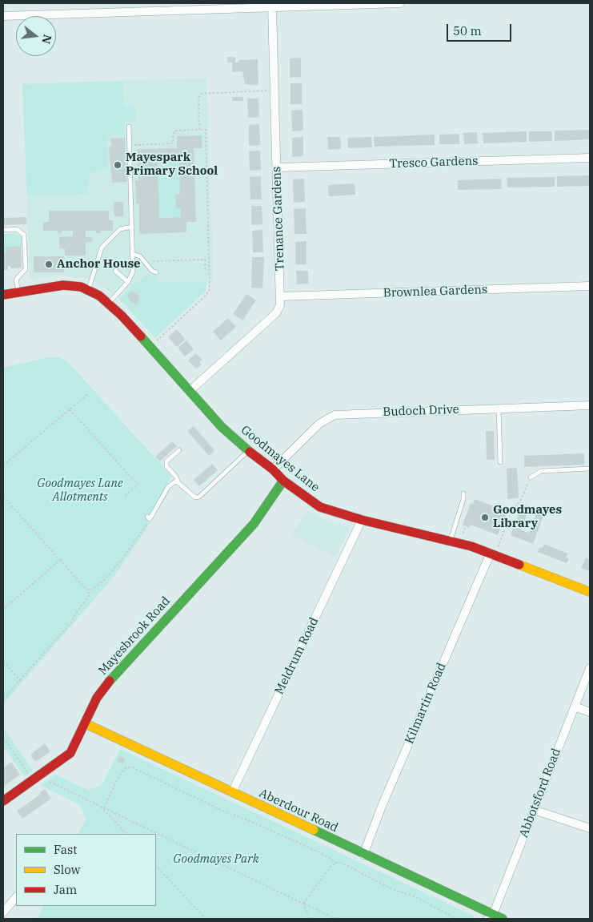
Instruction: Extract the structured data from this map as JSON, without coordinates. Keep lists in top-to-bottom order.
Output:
{
  "streets": {
    "street": [
      "Tresco Gardens",
      "Trenance Gardens",
      "Brownlea Gardens",
      "Budoch Drive",
      "Goodmayes Lane",
      "Mayesbrook Road",
      "Meldrum Road",
      "Kilmartin Road",
      "Abbotsford Road",
      "Aberdour Road"
    ]
  },
  "crossings": [
    ["Tresco Gardens", "Trenance Gardens"],
    ["Trenance Gardens", "Brownlea Gardens"],
    ["Trenance Gardens", "Goodmayes Lane"],
    ["Budoch Drive", "Goodmayes Lane"],
    ["Goodmayes Lane", "Mayesbrook Road"],
    ["Goodmayes Lane", "Meldrum Road"],
    ["Goodmayes Lane", "Kilmartin Road"],
    ["Mayesbrook Road", "Aberdour Road"],
    ["Meldrum Road", "Aberdour Road"],
    ["Kilmartin Road", "Aberdour Road"],
    ["Abbotsford Road", "Aberdour Road"]
  ],
  "parks": ["Goodmayes Lane Allotments", "Goodmayes Park"],
  "places": ["Mayespark Primary School", "Anchor House", "Goodmayes Library"],
  "legend": ["Fast", "Slow", "Jam"],
  "scale_bar": "50 m",
  "north": "right"
}
